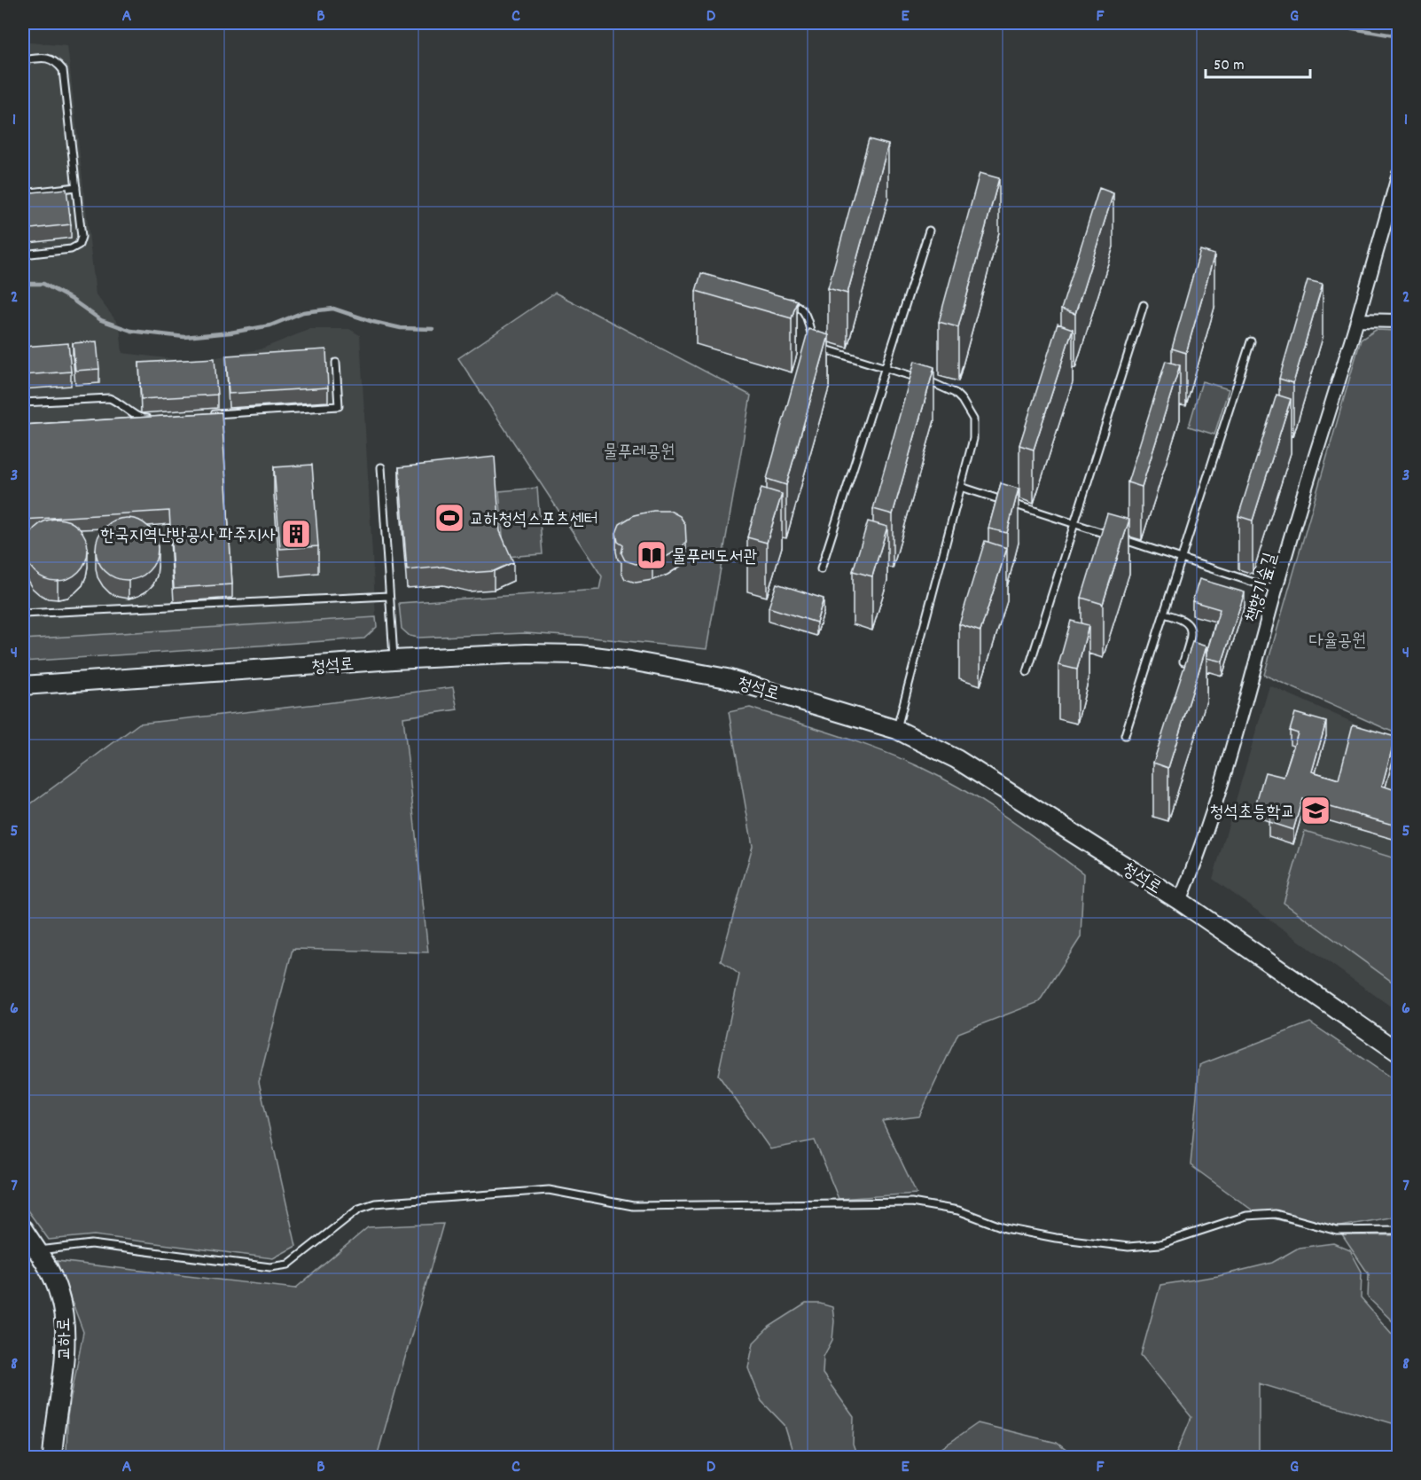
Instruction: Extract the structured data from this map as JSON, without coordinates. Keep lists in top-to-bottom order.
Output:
{
  "streets": {
    "main road": ["청석로", "교하로"],
    "street": ["책향기숲길"]
  },
  "crossings": [
    ["책향기숲길", "청석로"]
  ],
  "parks": ["물푸레공원", "다율공원"],
  "places": {
    "sports": ["교하청석스포츠센터"],
    "building": ["한국지역난방공사 파주지사"],
    "library": ["물푸레도서관"],
    "school or university": ["청석초등학교"]
  },
  "scale_bar": "50 m",
  "grid": {
    "columns": [
      "A",
      "B",
      "C",
      "D",
      "E",
      "F",
      "G"
    ],
    "rows": [
      "1",
      "2",
      "3",
      "4",
      "5",
      "6",
      "7",
      "8"
    ]
  }
}
